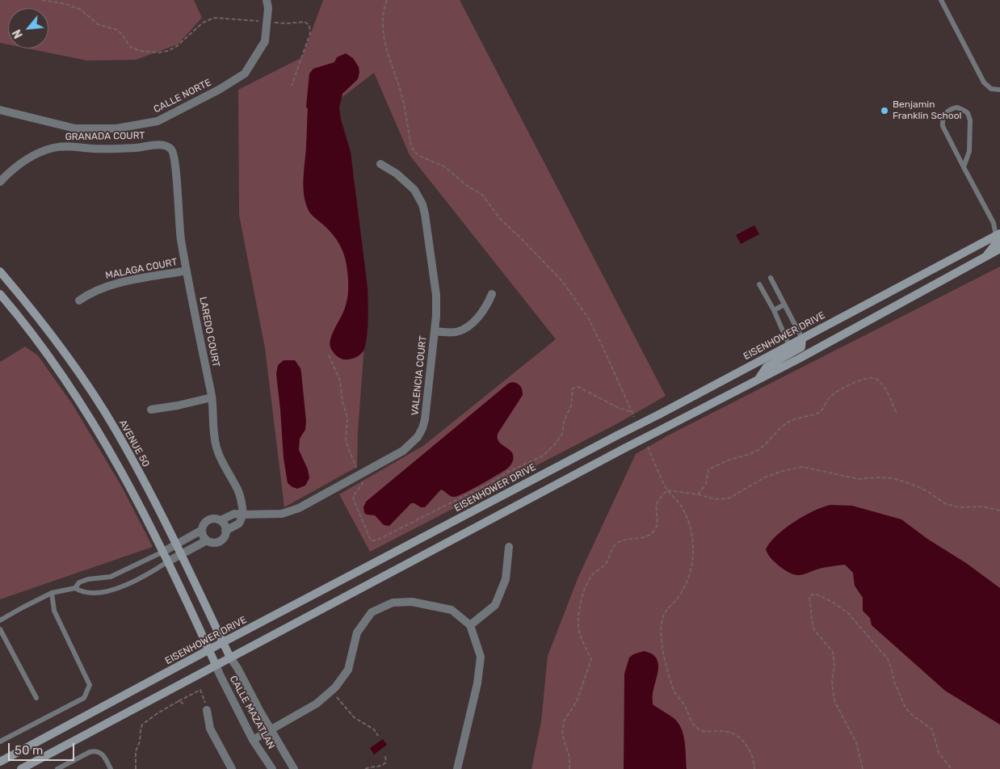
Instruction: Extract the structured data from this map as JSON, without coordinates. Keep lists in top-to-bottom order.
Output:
{
  "streets": {
    "main road": ["EISENHOWER DRIVE", "AVENUE 50"],
    "street": [
      "CALLE NORTE",
      "GRANADA COURT",
      "MALAGA COURT",
      "LAREDO COURT",
      "VALENCIA COURT",
      "CALLE MAZATLAN"
    ]
  },
  "crossings": [
    ["GRANADA COURT", "LAREDO COURT"],
    ["MALAGA COURT", "LAREDO COURT"],
    ["LAREDO COURT", "VALENCIA COURT"],
    ["EISENHOWER DRIVE", "AVENUE 50"],
    ["VALENCIA COURT", "AVENUE 50"]
  ],
  "places": ["Benjamin Franklin School"],
  "scale_bar": "50 m",
  "north": "bottom left"
}
